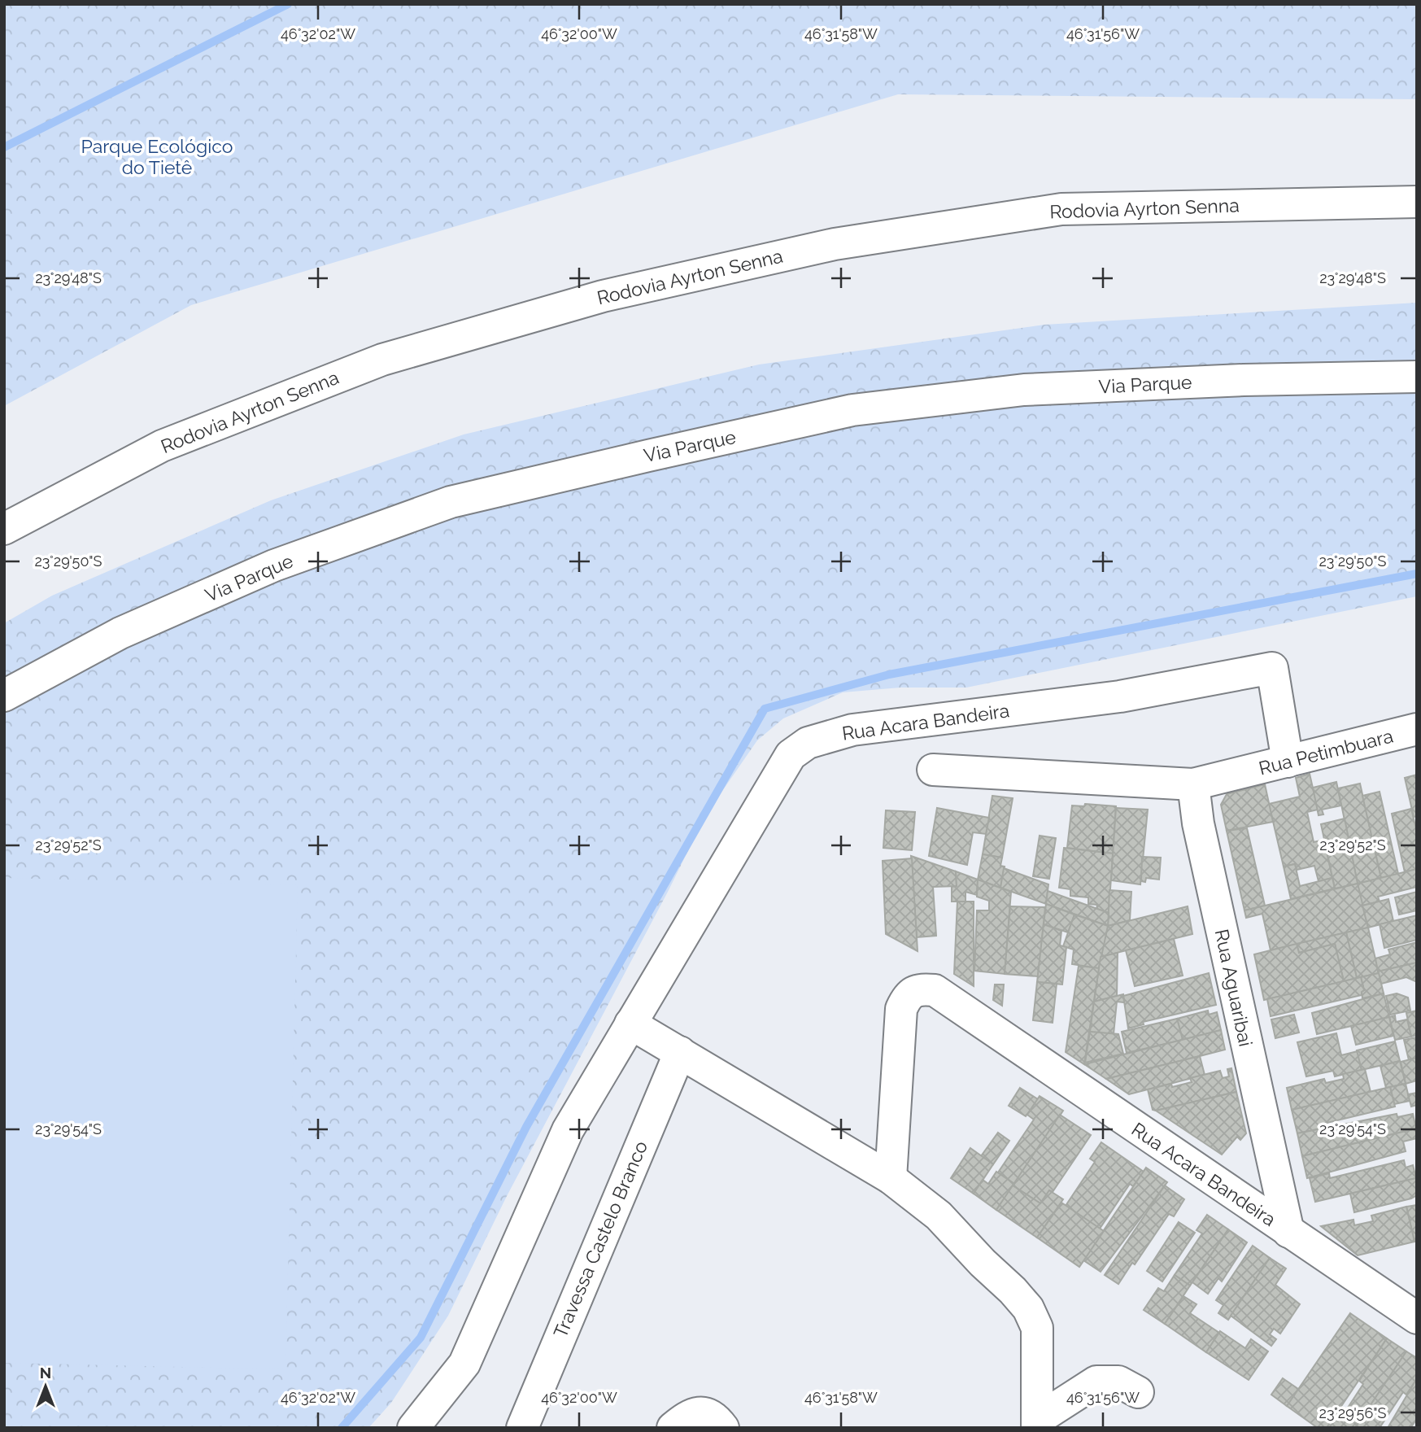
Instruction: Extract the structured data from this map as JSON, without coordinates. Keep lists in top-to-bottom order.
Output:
{
  "streets": {
    "main road": [
      "Rodovia Ayrton Senna",
      "Via Parque",
      "Rua Acara Bandeira",
      "Rua Petimbuara",
      "Rua Aguaribai",
      "Travessa Castelo Branco"
    ]
  },
  "crossings": [
    ["Rua Acara Bandeira", "Rua Petimbuara"],
    ["Rua Acara Bandeira", "Rua Aguaribai"],
    ["Rua Petimbuara", "Rua Aguaribai"]
  ],
  "parks": ["Parque Ecológico do Tietê"],
  "north": "top",
  "coordinates": [
    "46°32'02\"W",
    "46°32'00\"W",
    "46°31'58\"W",
    "46°31'56\"W",
    "23°29'48\"S",
    "23°29'50\"S",
    "23°29'52\"S",
    "23°29'54\"S",
    "23°29'56\"S"
  ]
}
